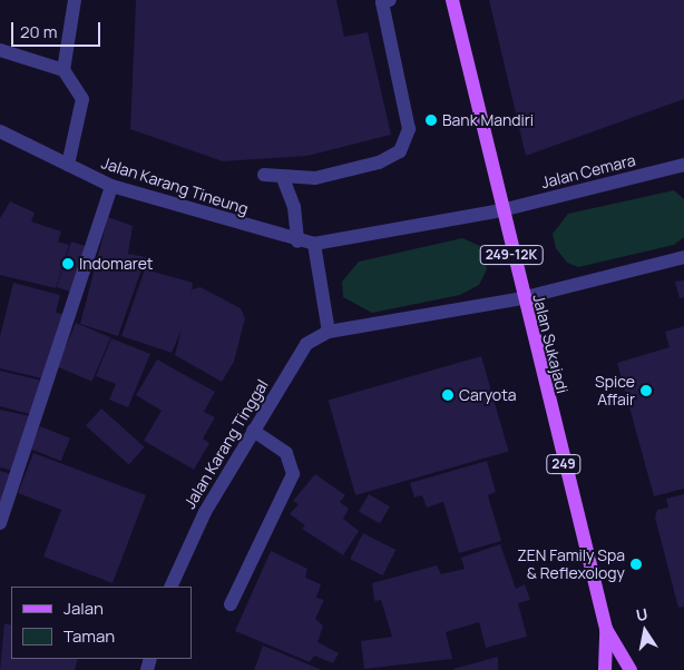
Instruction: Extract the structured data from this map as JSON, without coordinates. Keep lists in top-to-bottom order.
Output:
{
  "streets": {
    "main road": ["249-12K", "Jalan Sukajadi", "249"],
    "street": ["Jalan Cemara", "Jalan Karang Tineung", "Jalan Karang Tinggal"]
  },
  "crossings": [
    ["Jalan Cemara", "Jalan Karang Tineung"],
    ["Jalan Cemara", "Jalan Sukajadi"],
    ["Jalan Karang Tineung", "Jalan Sukajadi"]
  ],
  "places": [
    "Bank Mandiri",
    "Indomaret",
    "Spice Affair",
    "Caryota",
    "ZEN Family Spa & Reflexology"
  ],
  "legend": ["Jalan", "Taman"],
  "scale_bar": "20 m",
  "north": "top"
}
